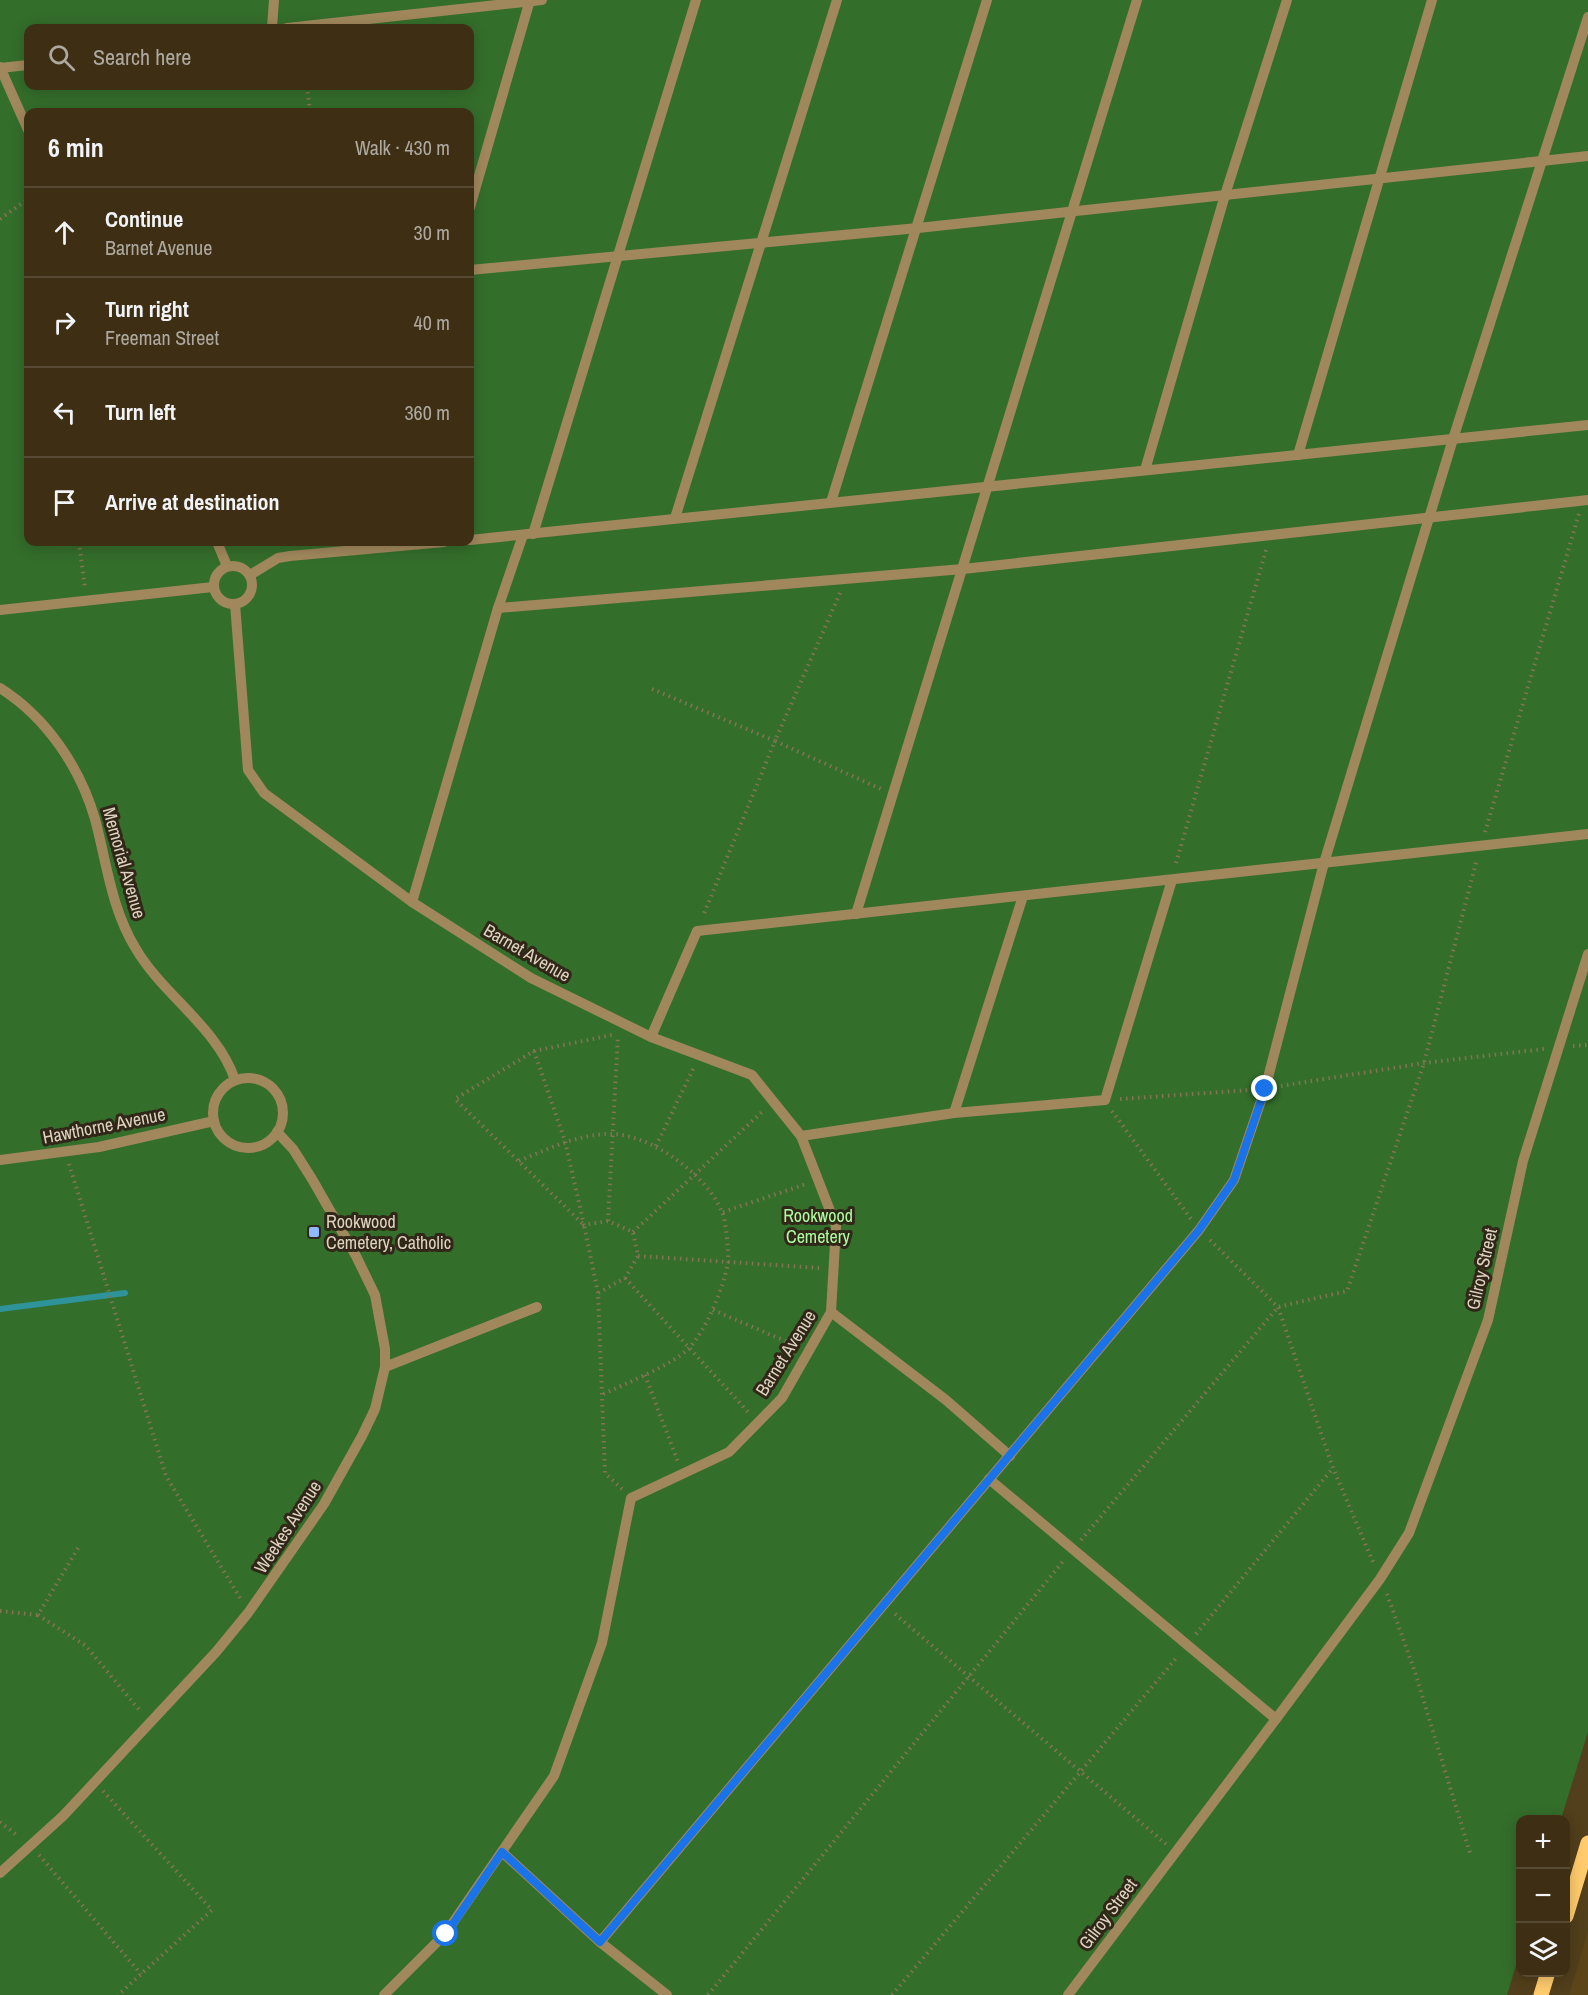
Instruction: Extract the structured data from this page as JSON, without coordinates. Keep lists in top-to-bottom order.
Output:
{
  "streets": {
    "street": [
      "Memorial Avenue",
      "Barnet Avenue",
      "Hawthorne Avenue",
      "Gilroy Street",
      "Weekes Avenue"
    ]
  },
  "crossings": [
    ["Memorial Avenue", "Hawthorne Avenue"],
    ["Memorial Avenue", "Weekes Avenue"],
    ["Hawthorne Avenue", "Weekes Avenue"]
  ],
  "parks": ["Rookwood Cemetery"],
  "places": {
    "transit": ["Rookwood Cemetery, Catholic"]
  },
  "page": {
    "search": "Search here",
    "heading": ["6 min", "Walk · 430 m"],
    "list": [
      ["Continue", "Barnet Avenue", "30 m"],
      ["Turn right", "Freeman Street", "40 m"],
      ["Turn left", "360 m"],
      "Arrive at destination"
    ],
    "map_buttons": ["+", "−"]
  }
}
